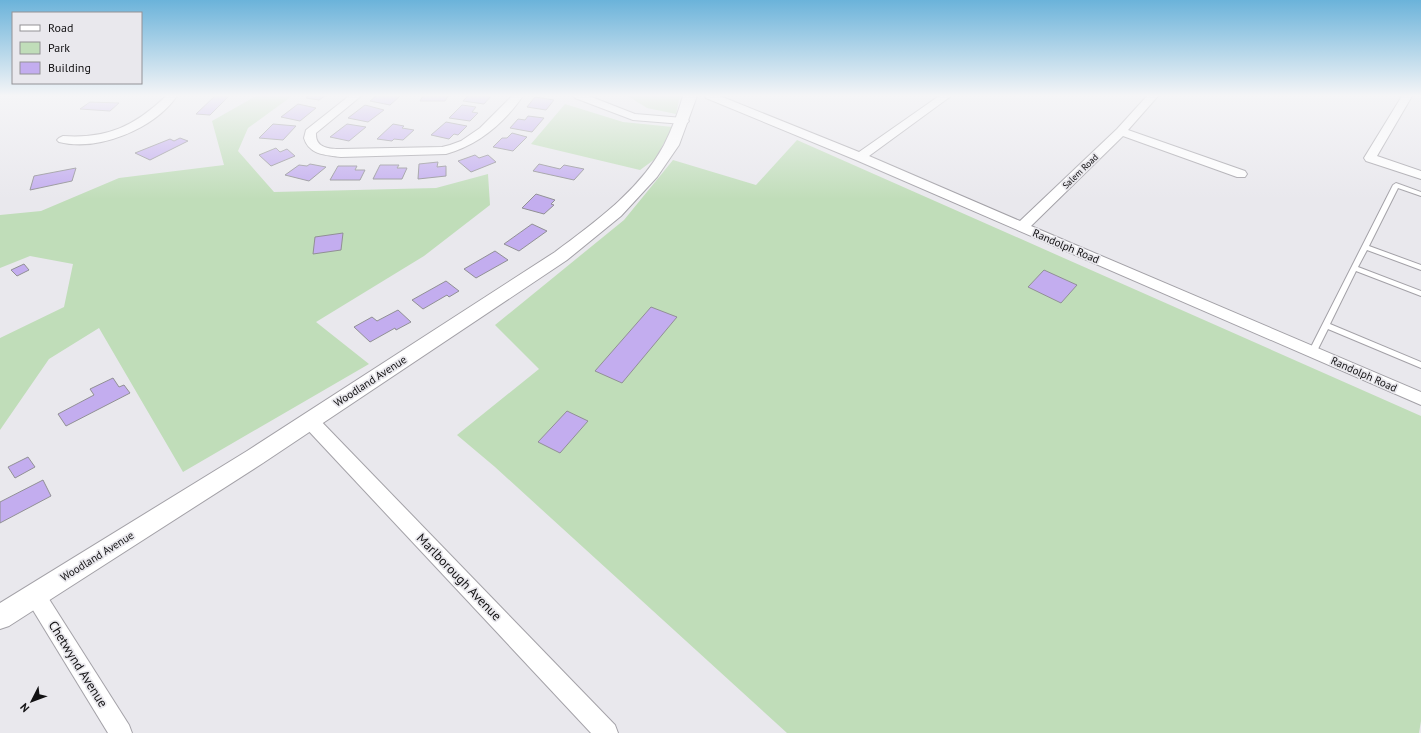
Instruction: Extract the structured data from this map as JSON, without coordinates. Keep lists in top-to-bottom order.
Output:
{
  "streets": {
    "street": [
      "Salem Road",
      "Randolph Road",
      "Woodland Avenue",
      "Marlborough Avenue",
      "Chetwynd Avenue"
    ]
  },
  "crossings": [
    ["Salem Road", "Randolph Road"],
    ["Woodland Avenue", "Marlborough Avenue"],
    ["Woodland Avenue", "Chetwynd Avenue"]
  ],
  "legend": ["Road", "Park", "Building"],
  "north": "bottom left"
}
